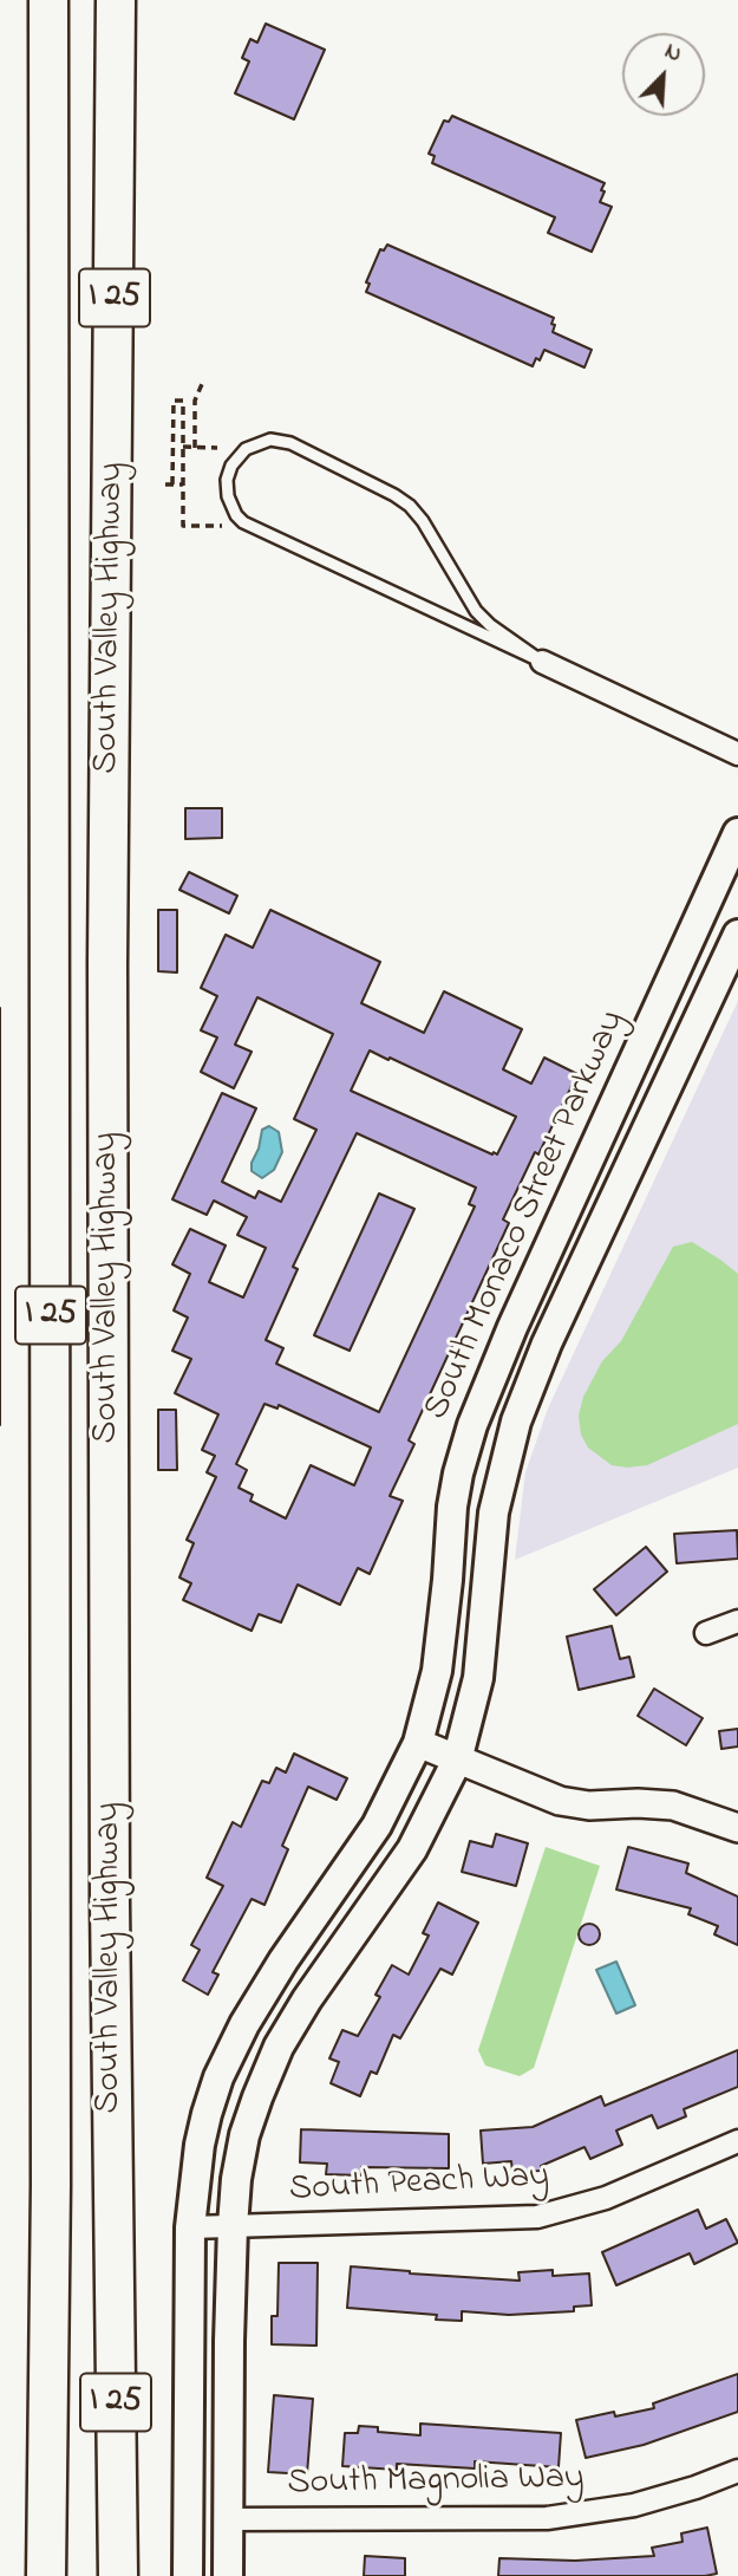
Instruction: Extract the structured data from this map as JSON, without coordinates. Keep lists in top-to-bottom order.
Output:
{
  "streets": {
    "highway": ["I 25", "South Valley Highway"],
    "main road": ["South Monaco Street Parkway"],
    "street": ["South Peach Way", "South Magnolia Way"]
  },
  "crossings": [
    ["South Monaco Street Parkway", "South Peach Way"],
    ["South Monaco Street Parkway", "South Magnolia Way"]
  ],
  "north": "top right"
}
